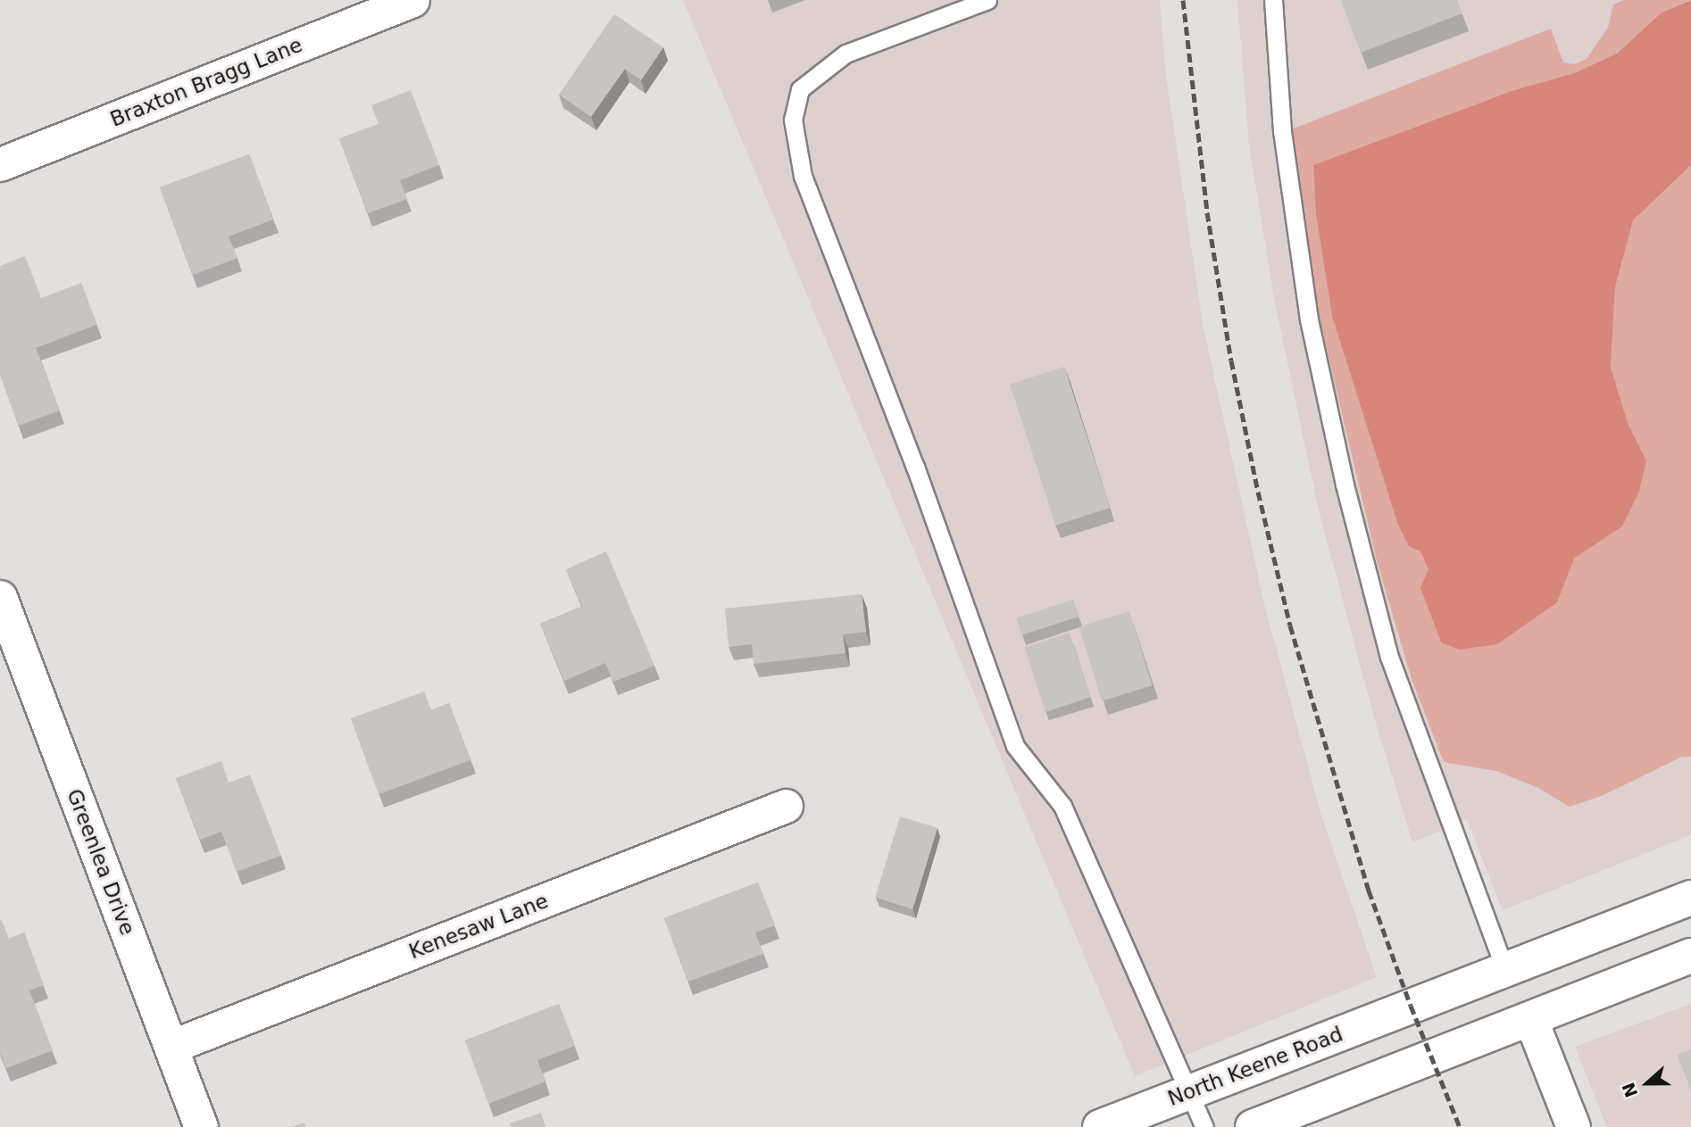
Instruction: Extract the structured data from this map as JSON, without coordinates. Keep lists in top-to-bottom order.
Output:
{
  "streets": {
    "main road": ["North Keene Road"],
    "street": ["Braxton Bragg Lane", "Greenlea Drive", "Kenesaw Lane"]
  },
  "crossings": [
    ["Greenlea Drive", "Kenesaw Lane"]
  ],
  "north": "left"
}
